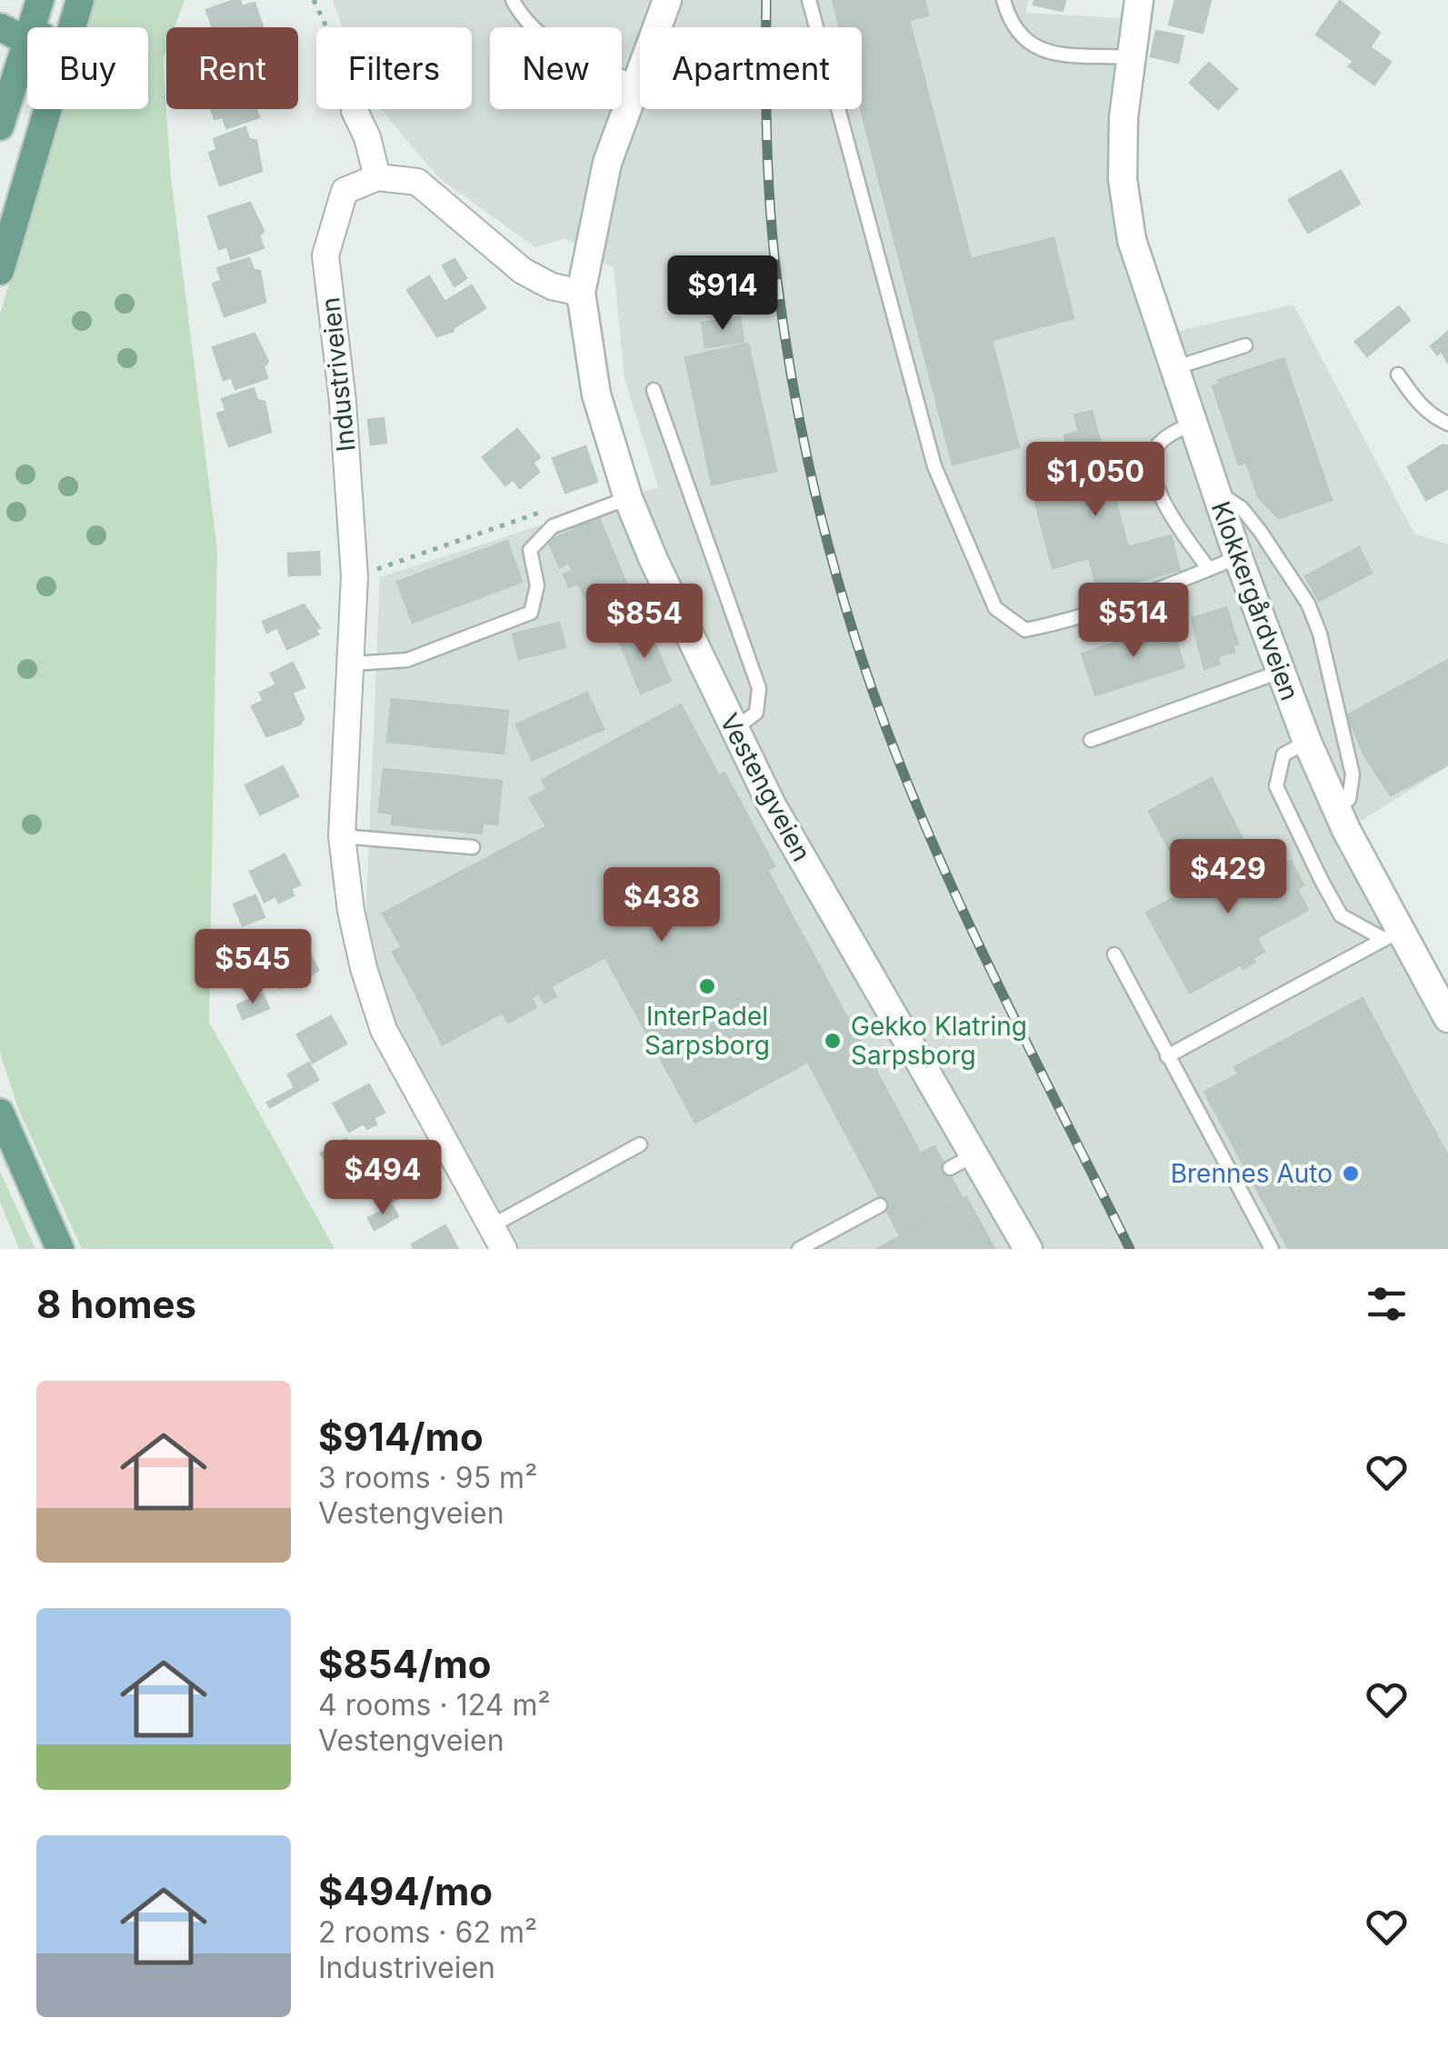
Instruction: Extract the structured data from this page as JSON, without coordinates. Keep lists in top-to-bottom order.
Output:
{
  "streets": {
    "street": ["Industriveien", "Klokkergårdveien", "Vestengveien"]
  },
  "places": ["InterPadel Sarpsborg", "Gekko Klatring Sarpsborg", "Brennes Auto"],
  "page": {
    "chip": [
      "Buy",
      "Rent",
      "Filters",
      "New",
      "Apartment"
    ],
    "price": [
      "$914",
      "$1,050",
      "$514",
      "$854",
      "$429",
      "$438",
      "$545",
      "$494"
    ],
    "heading": "8 homes",
    "list": [
      {
        "name": "$914/mo",
        "note": "3 rooms · 95 m² · Vestengveien"
      },
      {
        "name": "$854/mo",
        "note": "4 rooms · 124 m² · Vestengveien"
      },
      {
        "name": "$494/mo",
        "note": "2 rooms · 62 m² · Industriveien"
      }
    ]
  }
}
